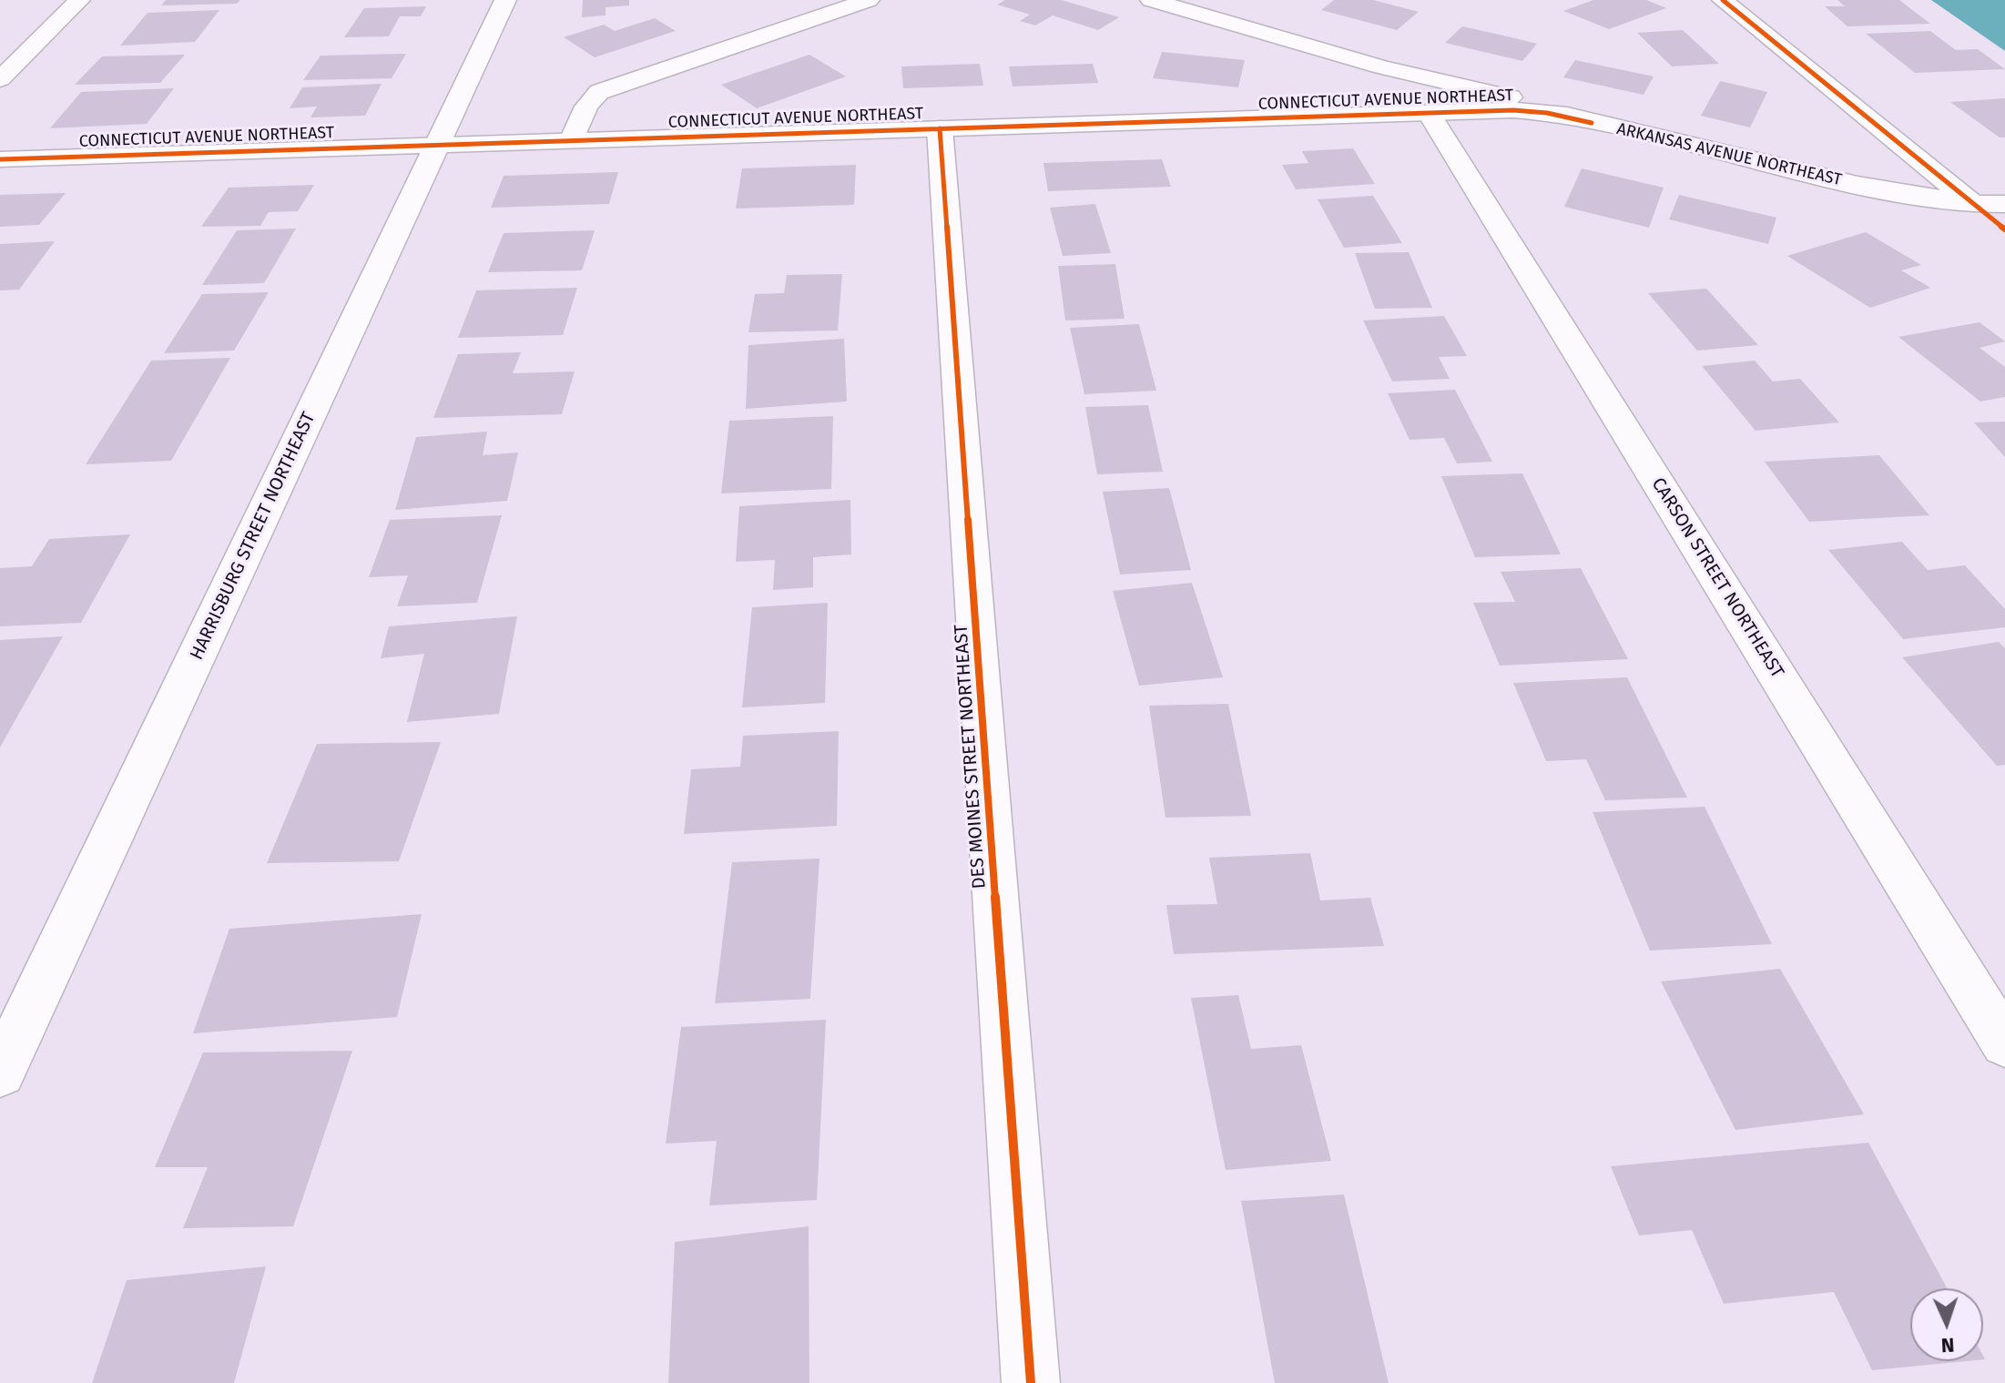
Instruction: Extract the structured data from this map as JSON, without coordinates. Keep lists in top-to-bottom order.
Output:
{
  "streets": {
    "street": [
      "CONNECTICUT AVENUE NORTHEAST",
      "ARKANSAS AVENUE NORTHEAST",
      "HARRISBURG STREET NORTHEAST",
      "CARSON STREET NORTHEAST",
      "DES MOINES STREET NORTHEAST"
    ]
  },
  "crossings": [
    ["CONNECTICUT AVENUE NORTHEAST", "ARKANSAS AVENUE NORTHEAST"],
    ["CONNECTICUT AVENUE NORTHEAST", "HARRISBURG STREET NORTHEAST"],
    ["CONNECTICUT AVENUE NORTHEAST", "CARSON STREET NORTHEAST"],
    ["CONNECTICUT AVENUE NORTHEAST", "DES MOINES STREET NORTHEAST"],
    ["ARKANSAS AVENUE NORTHEAST", "CARSON STREET NORTHEAST"]
  ],
  "north": "bottom"
}
